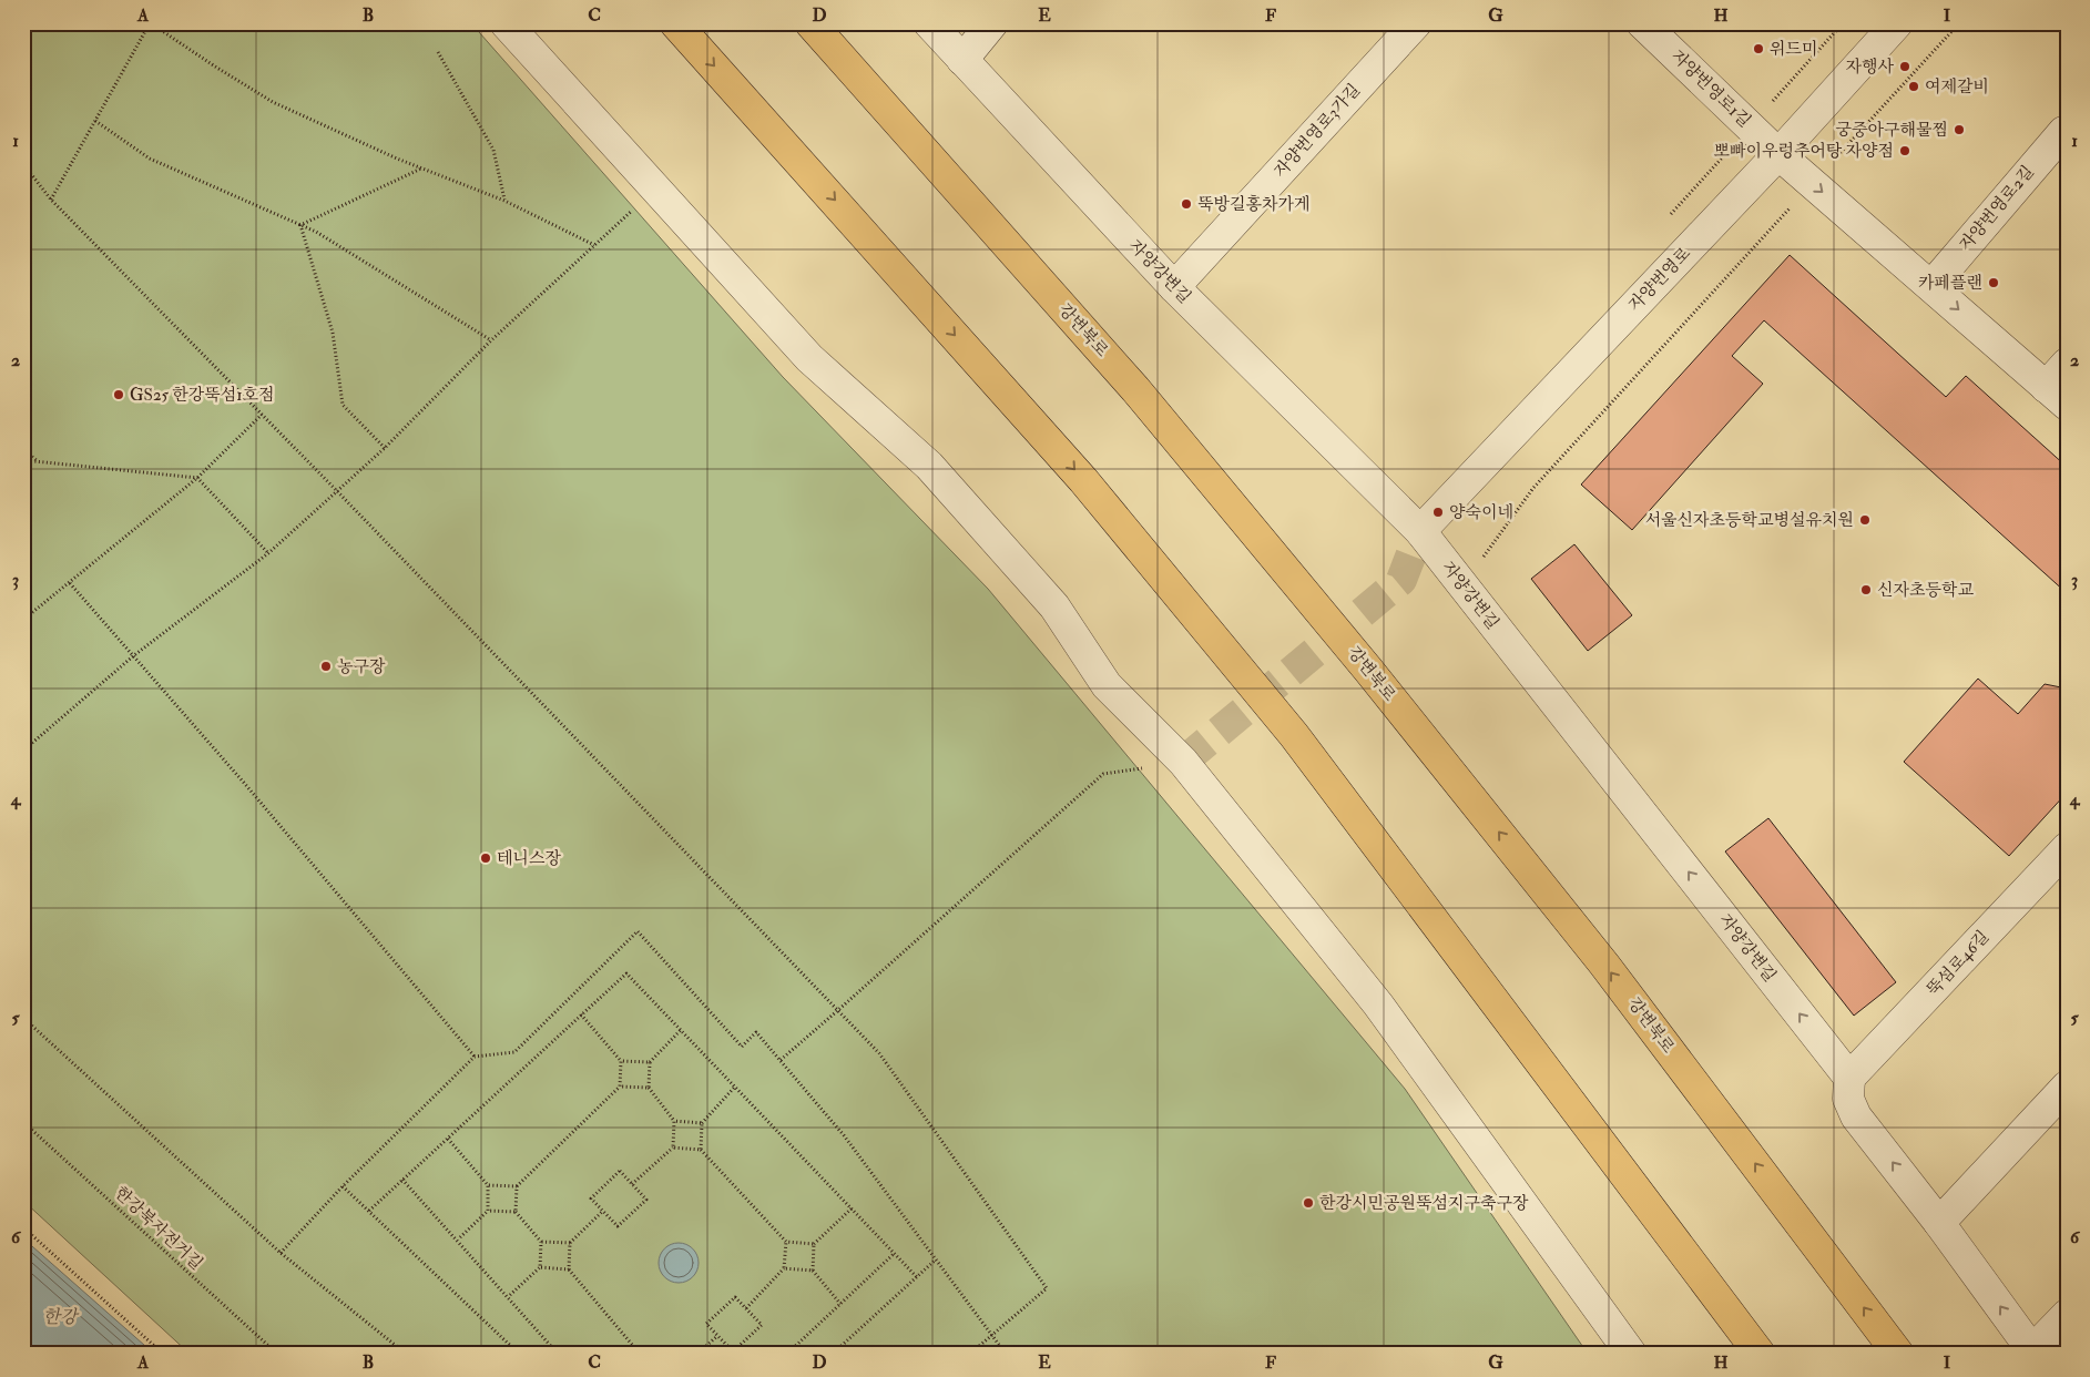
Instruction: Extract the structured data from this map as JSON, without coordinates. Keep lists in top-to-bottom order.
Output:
{
  "streets": {
    "highway": ["강변북로"],
    "street": [
      "자양번영로1길",
      "자양번영로3가길",
      "자양번영로2길",
      "자양강변길",
      "자양번영로",
      "뚝섬로46길"
    ],
    "path": ["한강북자전거길"]
  },
  "crossings": [
    ["자양번영로1길", "자양번영로"],
    ["자양번영로3가길", "자양강변길"],
    ["자양강변길", "자양번영로"],
    ["자양강변길", "뚝섬로46길"]
  ],
  "one_way": ["자양강변길"],
  "water": ["한강"],
  "places": [
    "위드미",
    "자행사",
    "여제갈비",
    "궁중아구해물찜",
    "뽀빠이우렁추어탕 자양점",
    "뚝방길홍차가게",
    "카페플랜",
    "GS25 한강뚝섬1호점",
    "양숙이네",
    "서울신자초등학교병설유치원",
    "신자초등학교",
    "농구장",
    "테니스장",
    "한강시민공원뚝섬지구축구장"
  ],
  "grid": {
    "columns": [
      "A",
      "B",
      "C",
      "D",
      "E",
      "F",
      "G",
      "H",
      "I"
    ],
    "rows": [
      "1",
      "2",
      "3",
      "4",
      "5",
      "6"
    ]
  }
}
